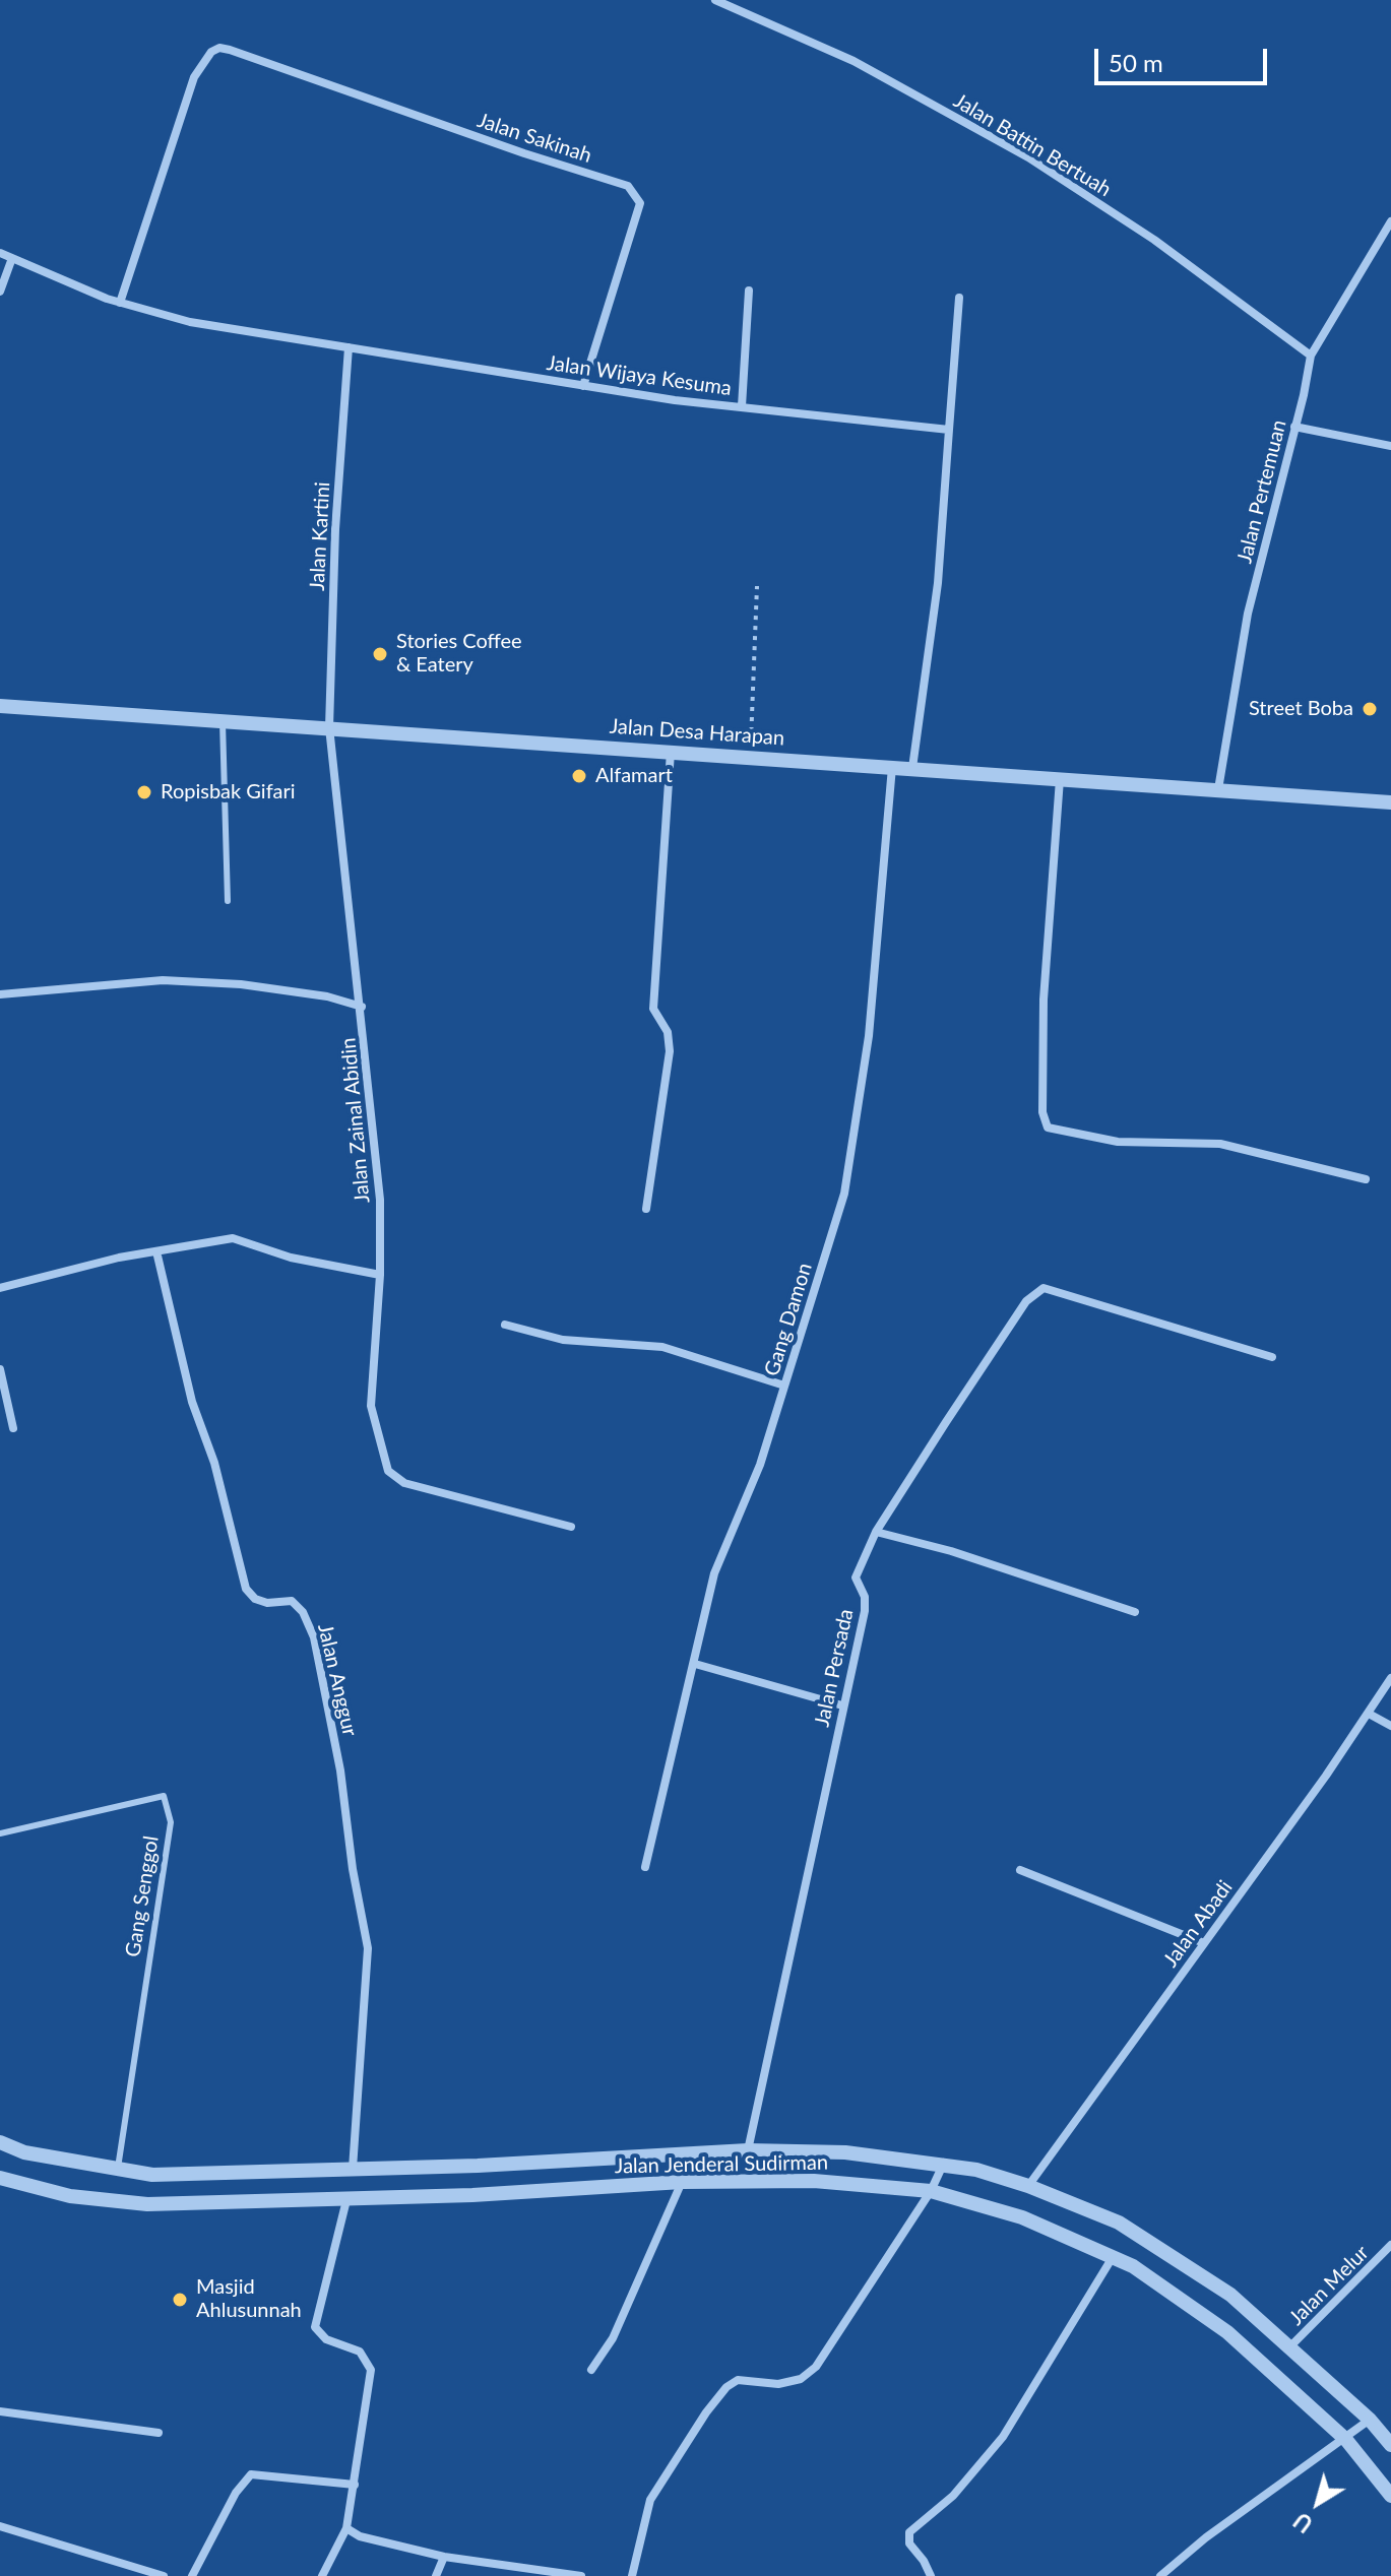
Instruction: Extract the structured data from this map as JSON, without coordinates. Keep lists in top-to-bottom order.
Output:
{
  "streets": {
    "street": [
      "Jalan Sakinah",
      "Jalan Battin Bertuah",
      "Jalan Wijaya Kesuma",
      "Jalan Pertemuan",
      "Jalan Kartini",
      "Jalan Desa Harapan",
      "Jalan Zainal Abidin",
      "Gang Damon",
      "Jalan Persada",
      "Jalan Anggur",
      "Jalan Abadi",
      "Jalan Jenderal Sudirman",
      "Jalan Melur"
    ],
    "lane": ["Gang Senggol"]
  },
  "crossings": [
    ["Jalan Sakinah", "Jalan Wijaya Kesuma"],
    ["Jalan Battin Bertuah", "Jalan Pertemuan"],
    ["Jalan Wijaya Kesuma", "Jalan Kartini"],
    ["Jalan Pertemuan", "Jalan Desa Harapan"],
    ["Jalan Kartini", "Jalan Desa Harapan"],
    ["Jalan Kartini", "Jalan Zainal Abidin"],
    ["Jalan Desa Harapan", "Jalan Zainal Abidin"],
    ["Jalan Desa Harapan", "Gang Damon"],
    ["Jalan Persada", "Jalan Jenderal Sudirman"],
    ["Jalan Anggur", "Jalan Jenderal Sudirman"],
    ["Gang Senggol", "Jalan Jenderal Sudirman"],
    ["Jalan Abadi", "Jalan Jenderal Sudirman"],
    ["Jalan Jenderal Sudirman", "Jalan Melur"]
  ],
  "places": [
    "Stories Coffee & Eatery",
    "Street Boba",
    "Alfamart",
    "Ropisbak Gifari",
    "Masjid Ahlusunnah"
  ],
  "scale_bar": "50 m",
  "north": "bottom left"
}
